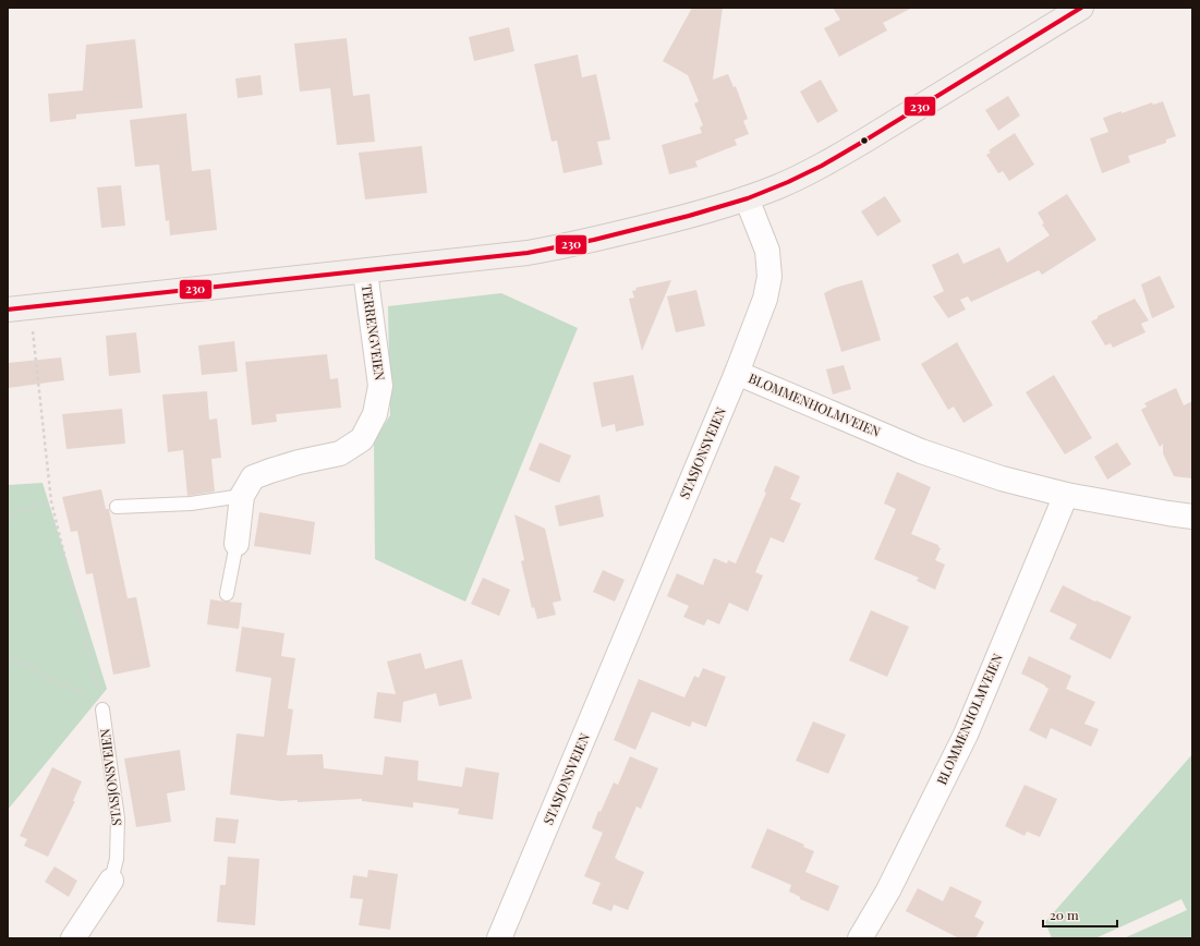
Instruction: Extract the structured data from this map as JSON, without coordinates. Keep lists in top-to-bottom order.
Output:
{
  "streets": {
    "street": ["TERRENGVEIEN", "BLOMMENHOLMVEIEN", "STASJONSVEIEN"]
  },
  "crossings": [
    ["BLOMMENHOLMVEIEN", "STASJONSVEIEN"]
  ],
  "lines": ["transit line 230"],
  "scale_bar": "20 m"
}
